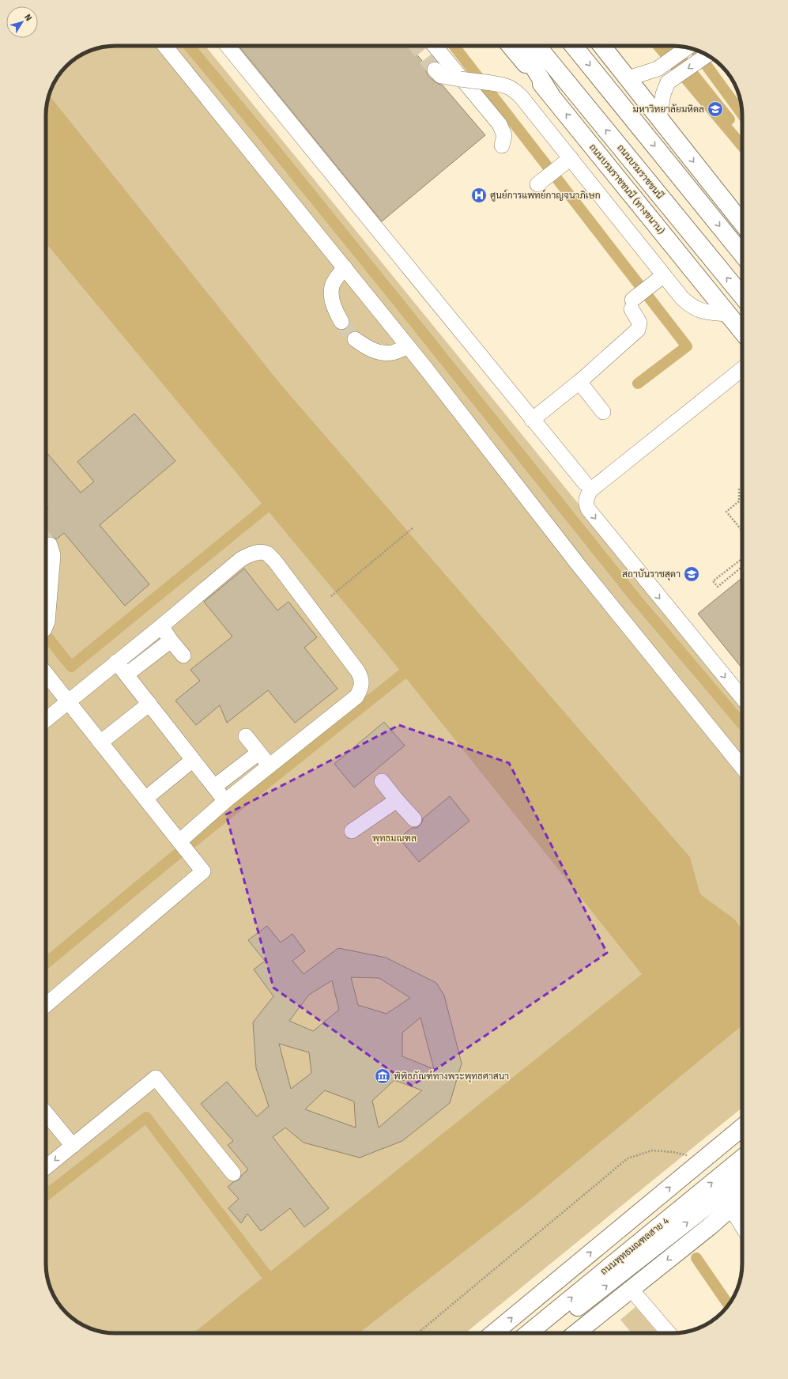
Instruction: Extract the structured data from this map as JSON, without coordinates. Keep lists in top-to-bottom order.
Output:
{
  "streets": {
    "main road": ["ถนนบรมราชชนนี", "ถนนบรมราชชนนี (ทางขนาน)", "ถนนพุทธมณฑลสาย 4"]
  },
  "parks": ["พุทธมณฑล"],
  "places": {
    "school or university": ["มหาวิทยาลัยมหิดล", "สถาบันราชสุดา"],
    "hospital": ["ศูนย์การแพทย์กาญจนาภิเษก"],
    "museum": ["พิพิธภัณฑ์ทางพระพุทธศาสนา"]
  },
  "north": "top right"
}
